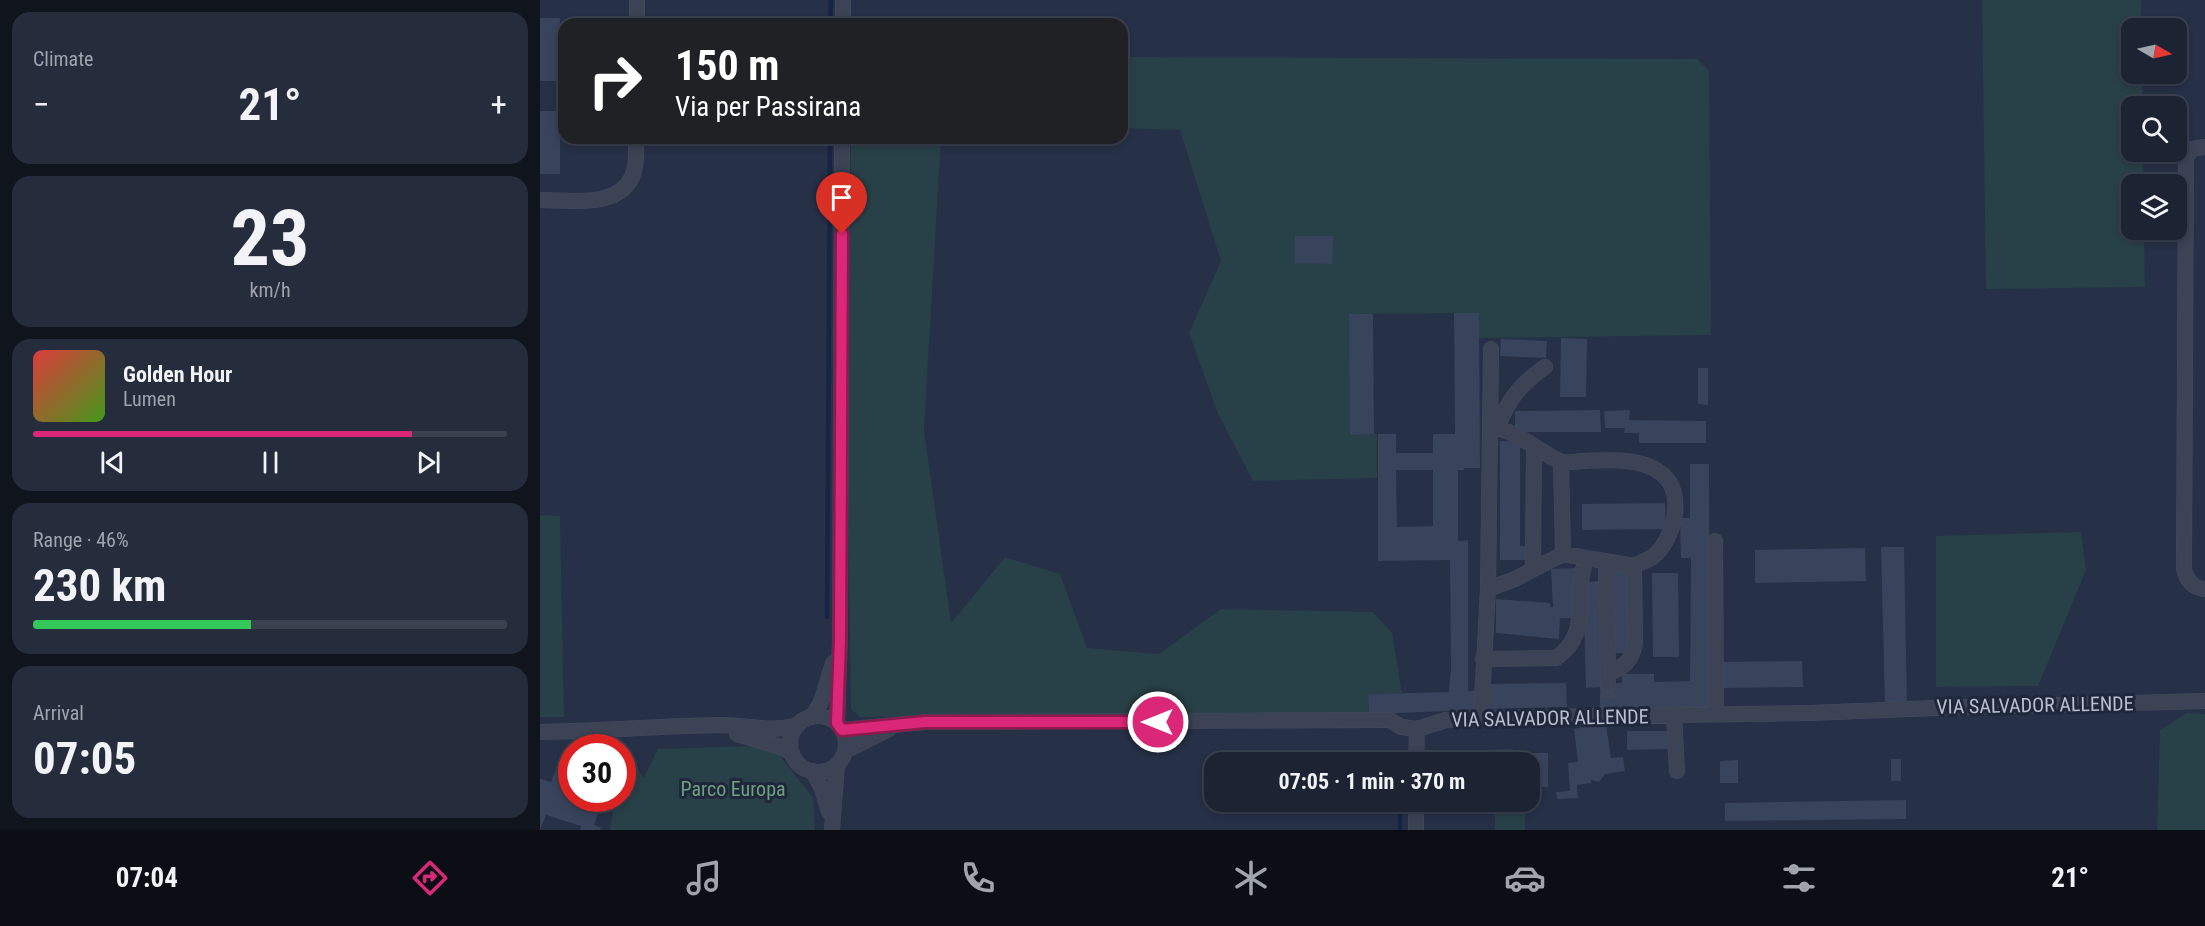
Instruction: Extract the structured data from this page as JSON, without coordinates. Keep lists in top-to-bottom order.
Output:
{
  "streets": {
    "street": ["VIA SALVADOR ALLENDE"]
  },
  "parks": ["Parco Europa"],
  "north": "right",
  "page": {
    "tile": [
      "Climate",
      ["23", "km/h"],
      ["Range · 46%", "230 km"],
      ["Arrival", "07:05"]
    ],
    "turn": ["150 m", "Via per Passirana"],
    "heat": ["−", "21°", "+"],
    "song": ["Golden Hour", "Lumen"],
    "limit": "30",
    "trip": "07:05 · 1 min · 370 m",
    "tabs": ["07:04", "21°"]
  }
}
